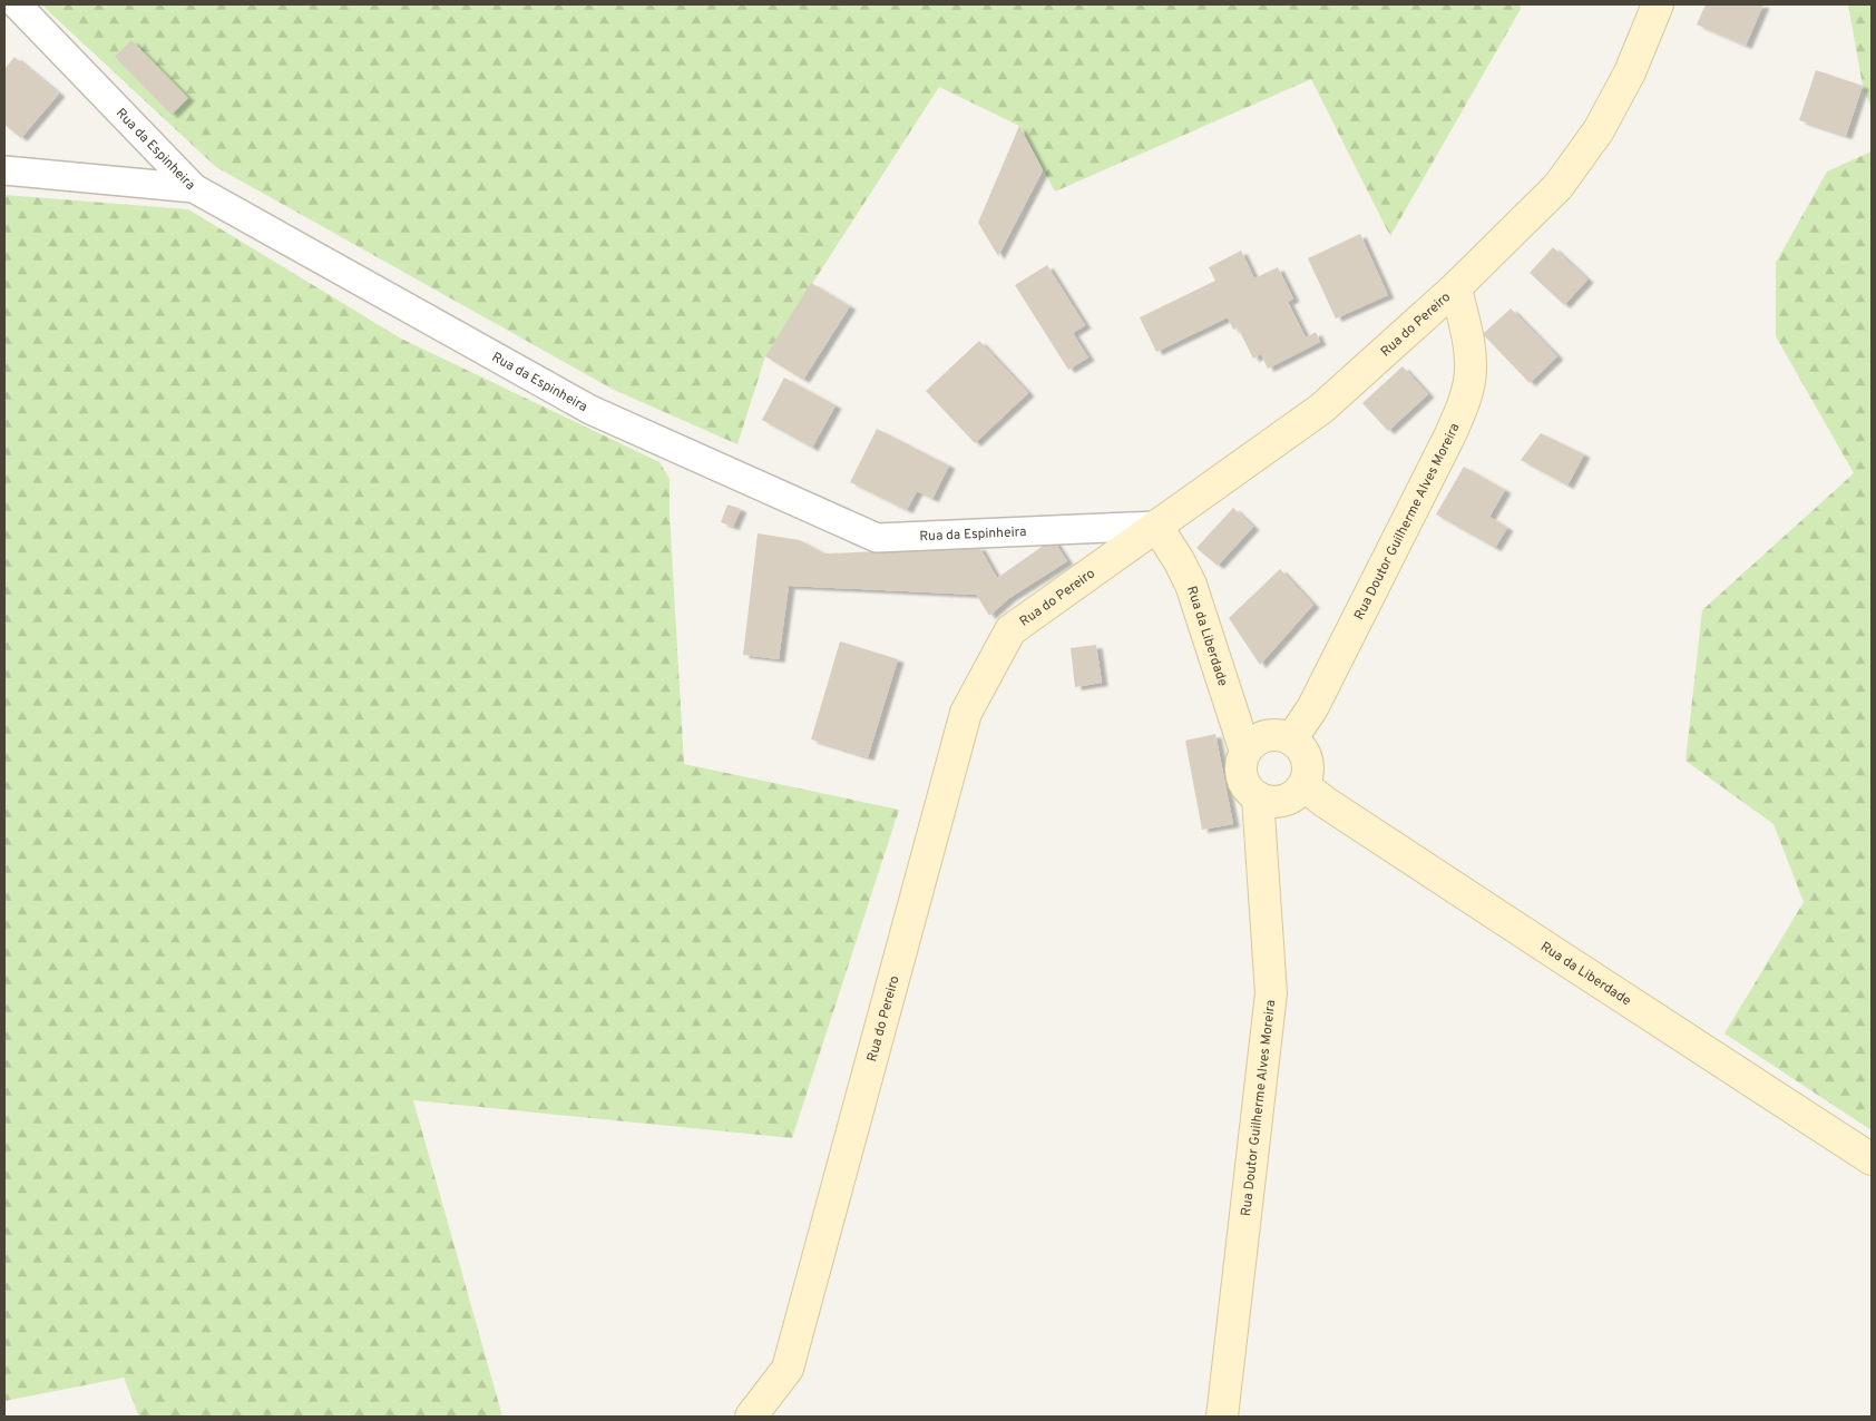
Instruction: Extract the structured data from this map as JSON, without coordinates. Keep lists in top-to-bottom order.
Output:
{
  "streets": {
    "street": [
      "Rua da Espinheira",
      "Rua do Pereiro",
      "Rua Doutor Guilherme Alves Moreira",
      "Rua da Liberdade"
    ]
  },
  "crossings": [
    ["Rua da Espinheira", "Rua do Pereiro"],
    ["Rua da Espinheira", "Rua da Liberdade"],
    ["Rua do Pereiro", "Rua Doutor Guilherme Alves Moreira"],
    ["Rua do Pereiro", "Rua da Liberdade"],
    ["Rua Doutor Guilherme Alves Moreira", "Rua da Liberdade"]
  ]
}
